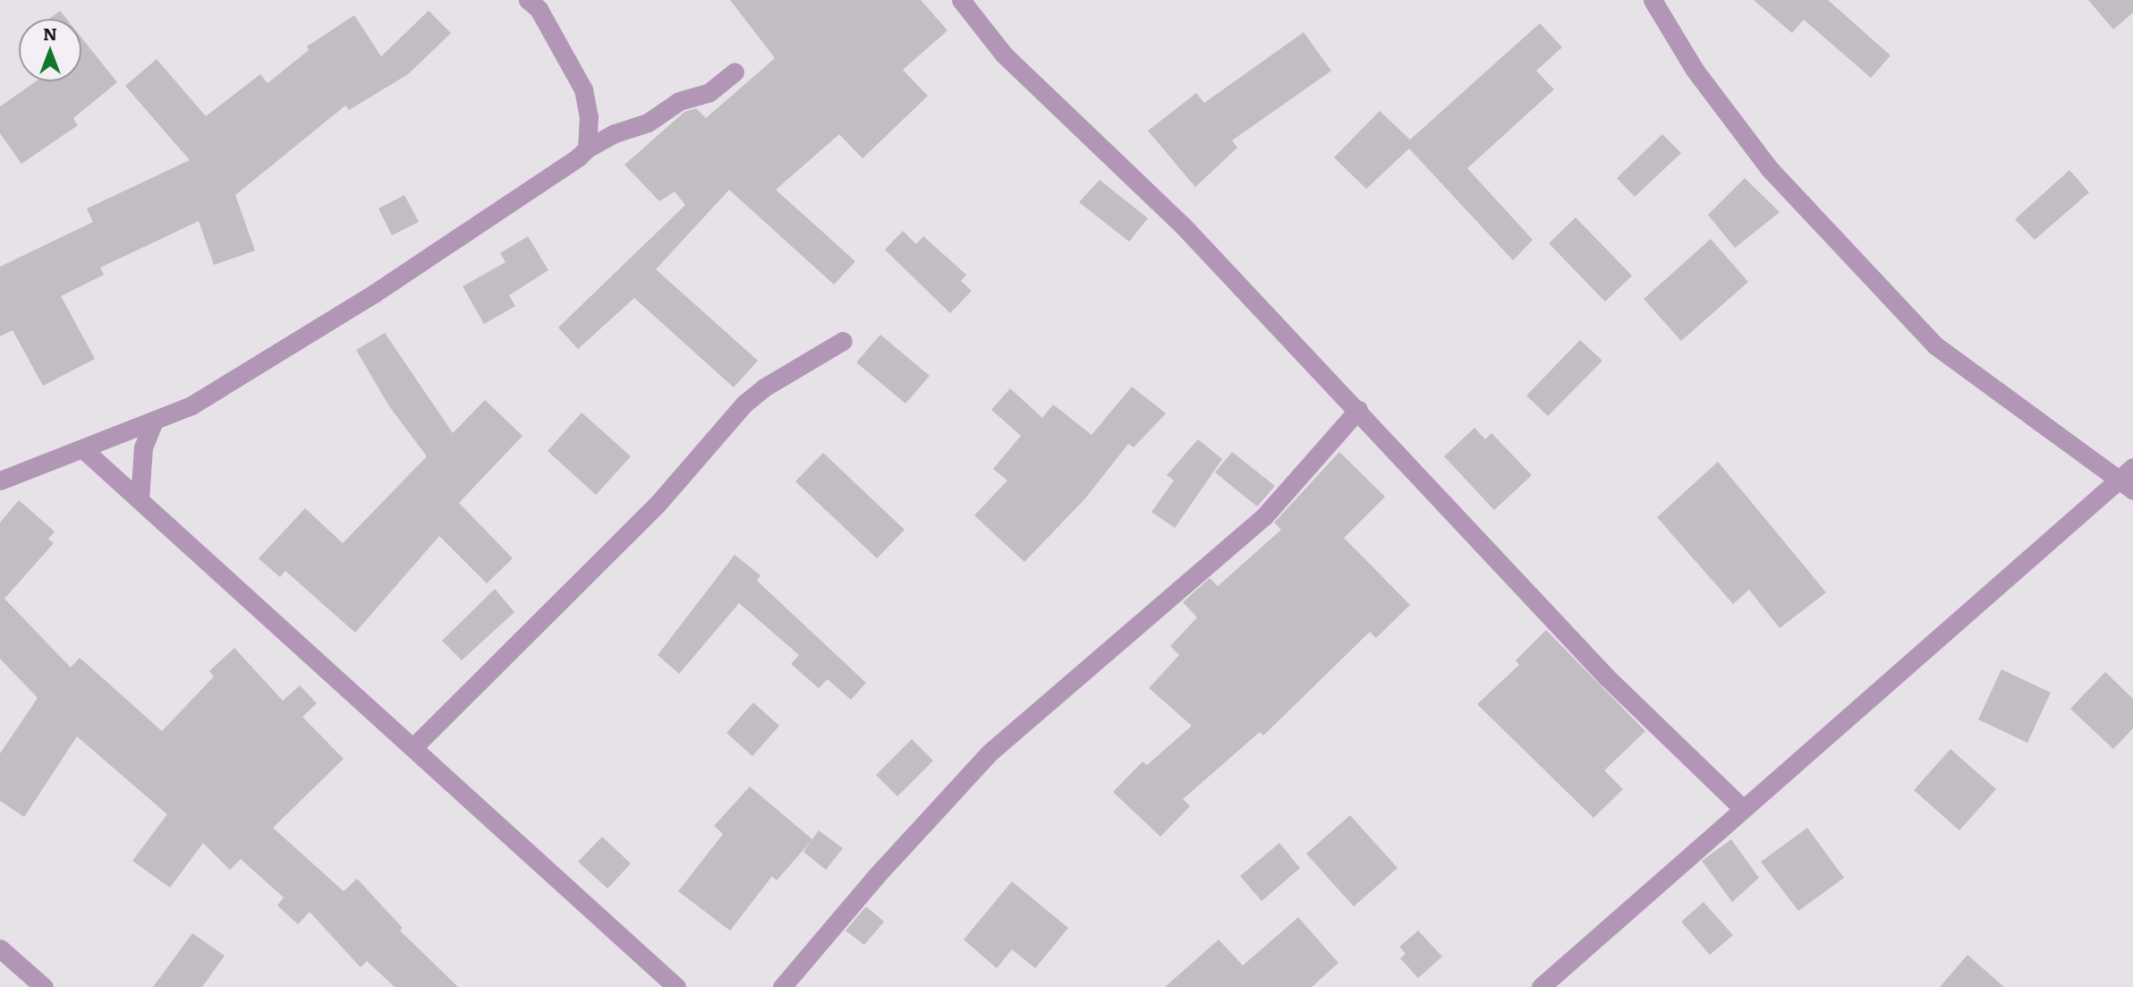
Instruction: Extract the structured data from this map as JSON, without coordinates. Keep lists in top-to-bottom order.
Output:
{
  "north": "top"
}
